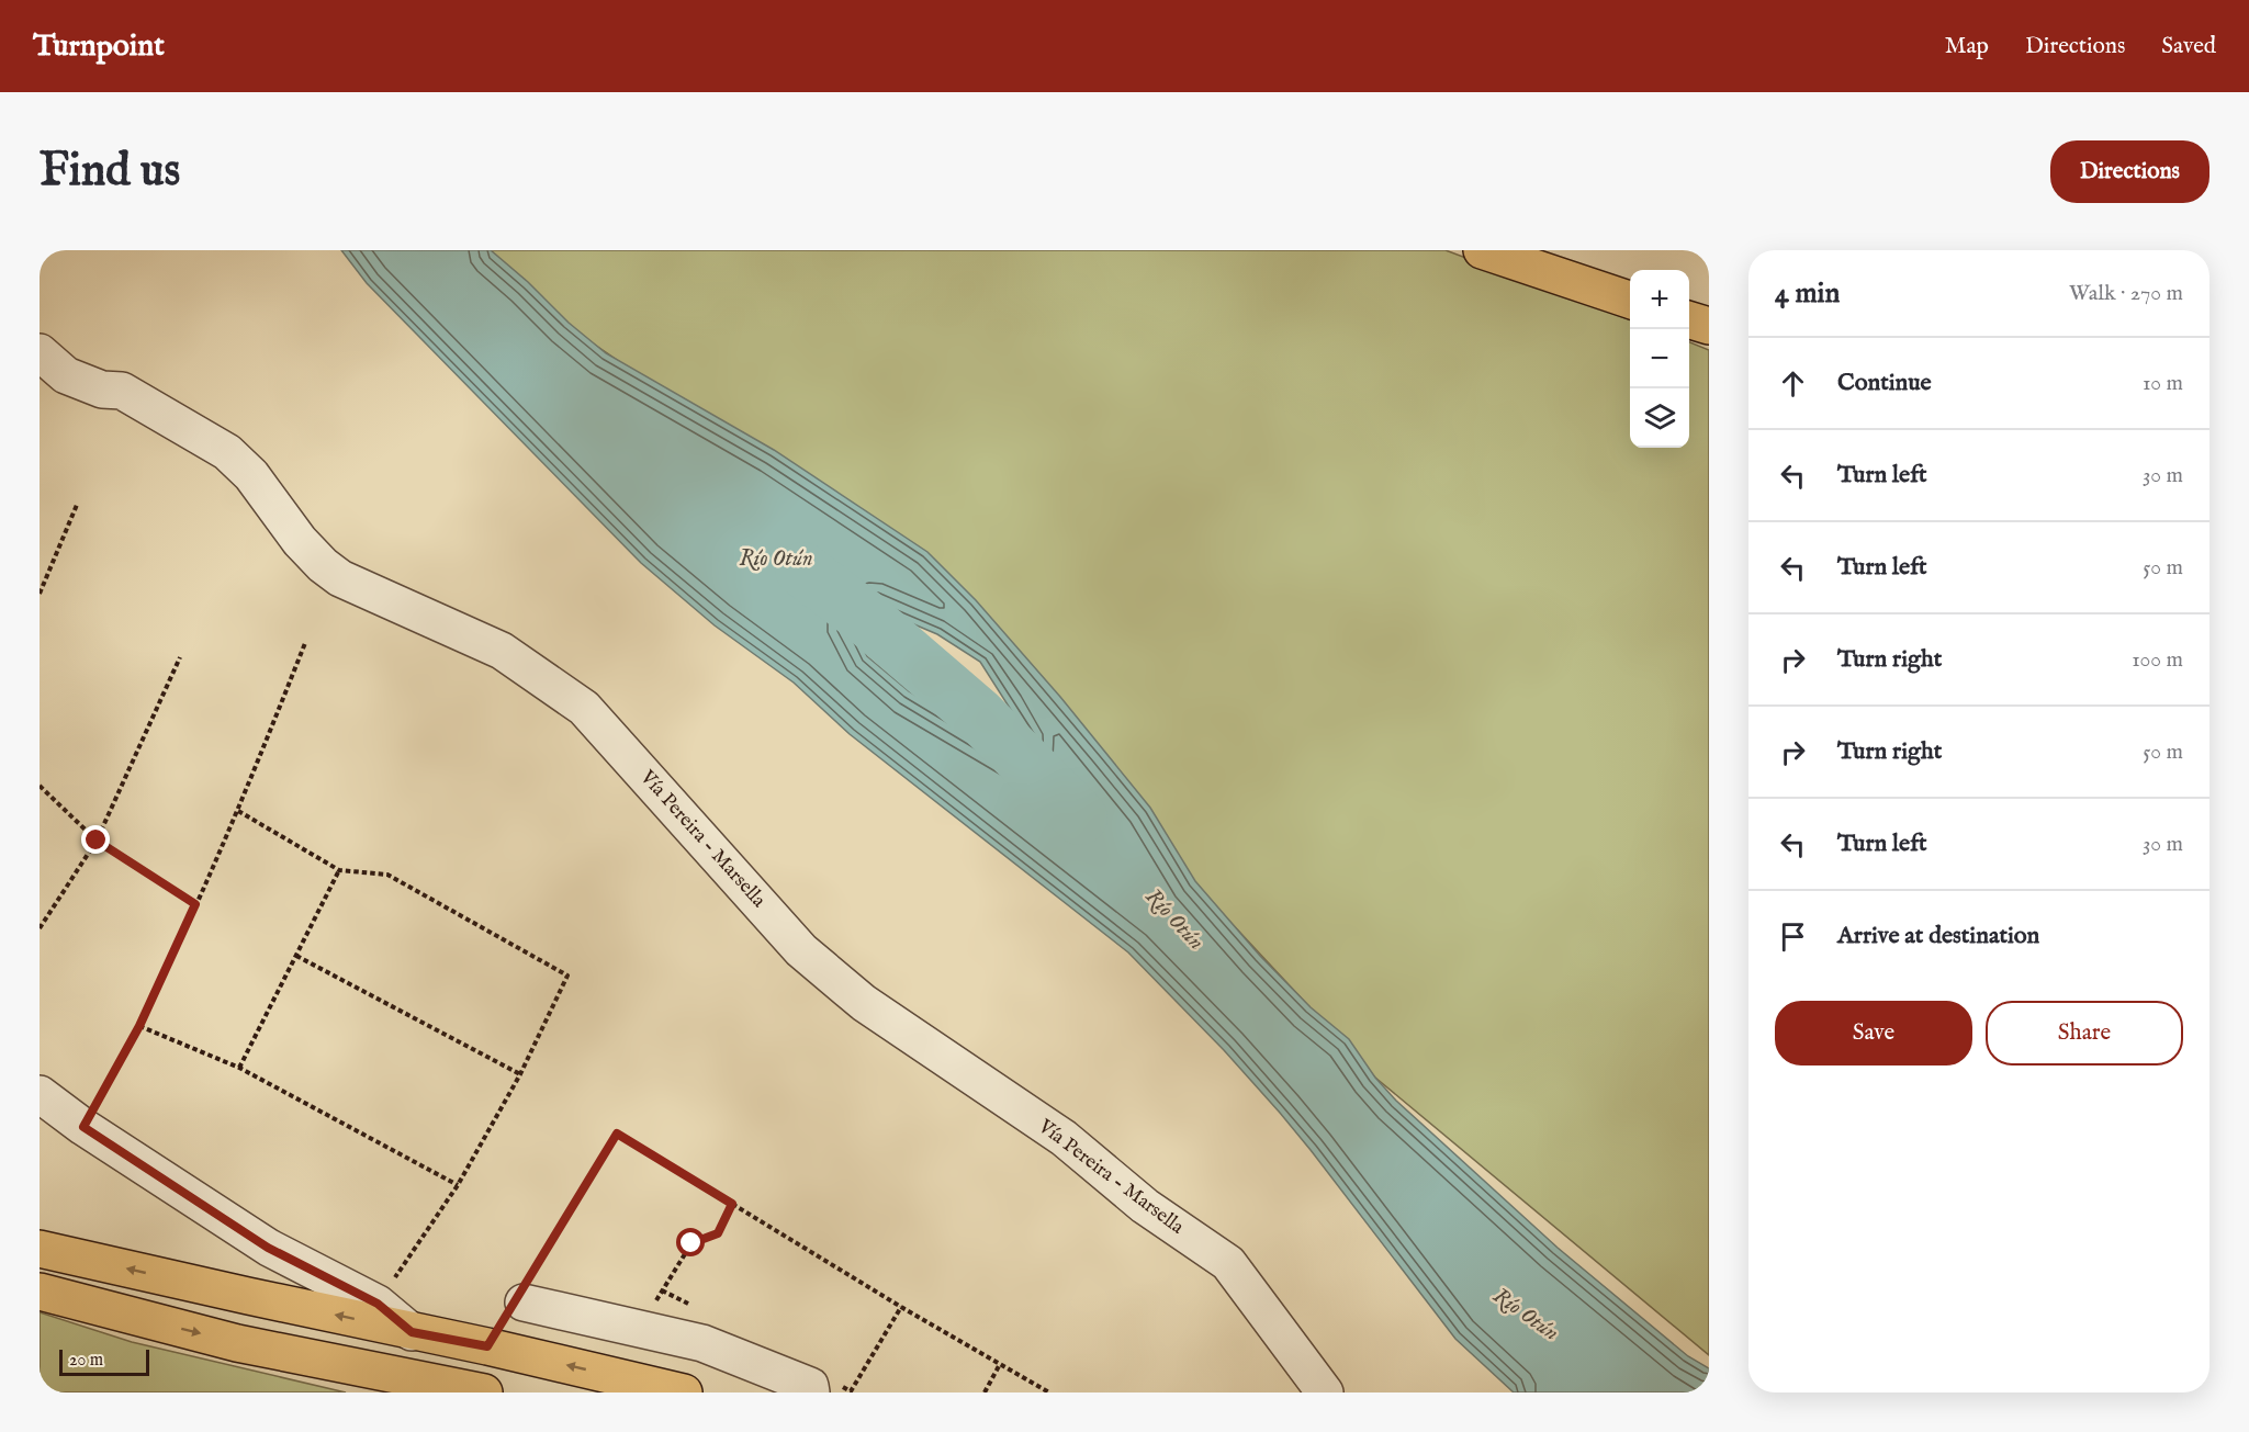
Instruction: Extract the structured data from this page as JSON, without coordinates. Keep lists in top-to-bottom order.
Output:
{
  "streets": {
    "street": ["Vía Pereira - Marsella"]
  },
  "water": ["Río Otún"],
  "scale_bar": "20 m",
  "page": {
    "header": "Turnpoint",
    "nav": ["Map", "Directions", "Saved"],
    "buttons": [
      "Directions",
      ["Save", "Share"]
    ],
    "title": "Find us",
    "heading": ["4 min", "Walk · 270 m"],
    "map_buttons": ["+", "−"],
    "list": [
      ["Continue", "10 m"],
      ["Turn left", "30 m"],
      ["Turn left", "50 m"],
      ["Turn right", "100 m"],
      ["Turn right", "50 m"],
      ["Turn left", "30 m"],
      "Arrive at destination"
    ],
    "scale": "20 m"
  }
}
